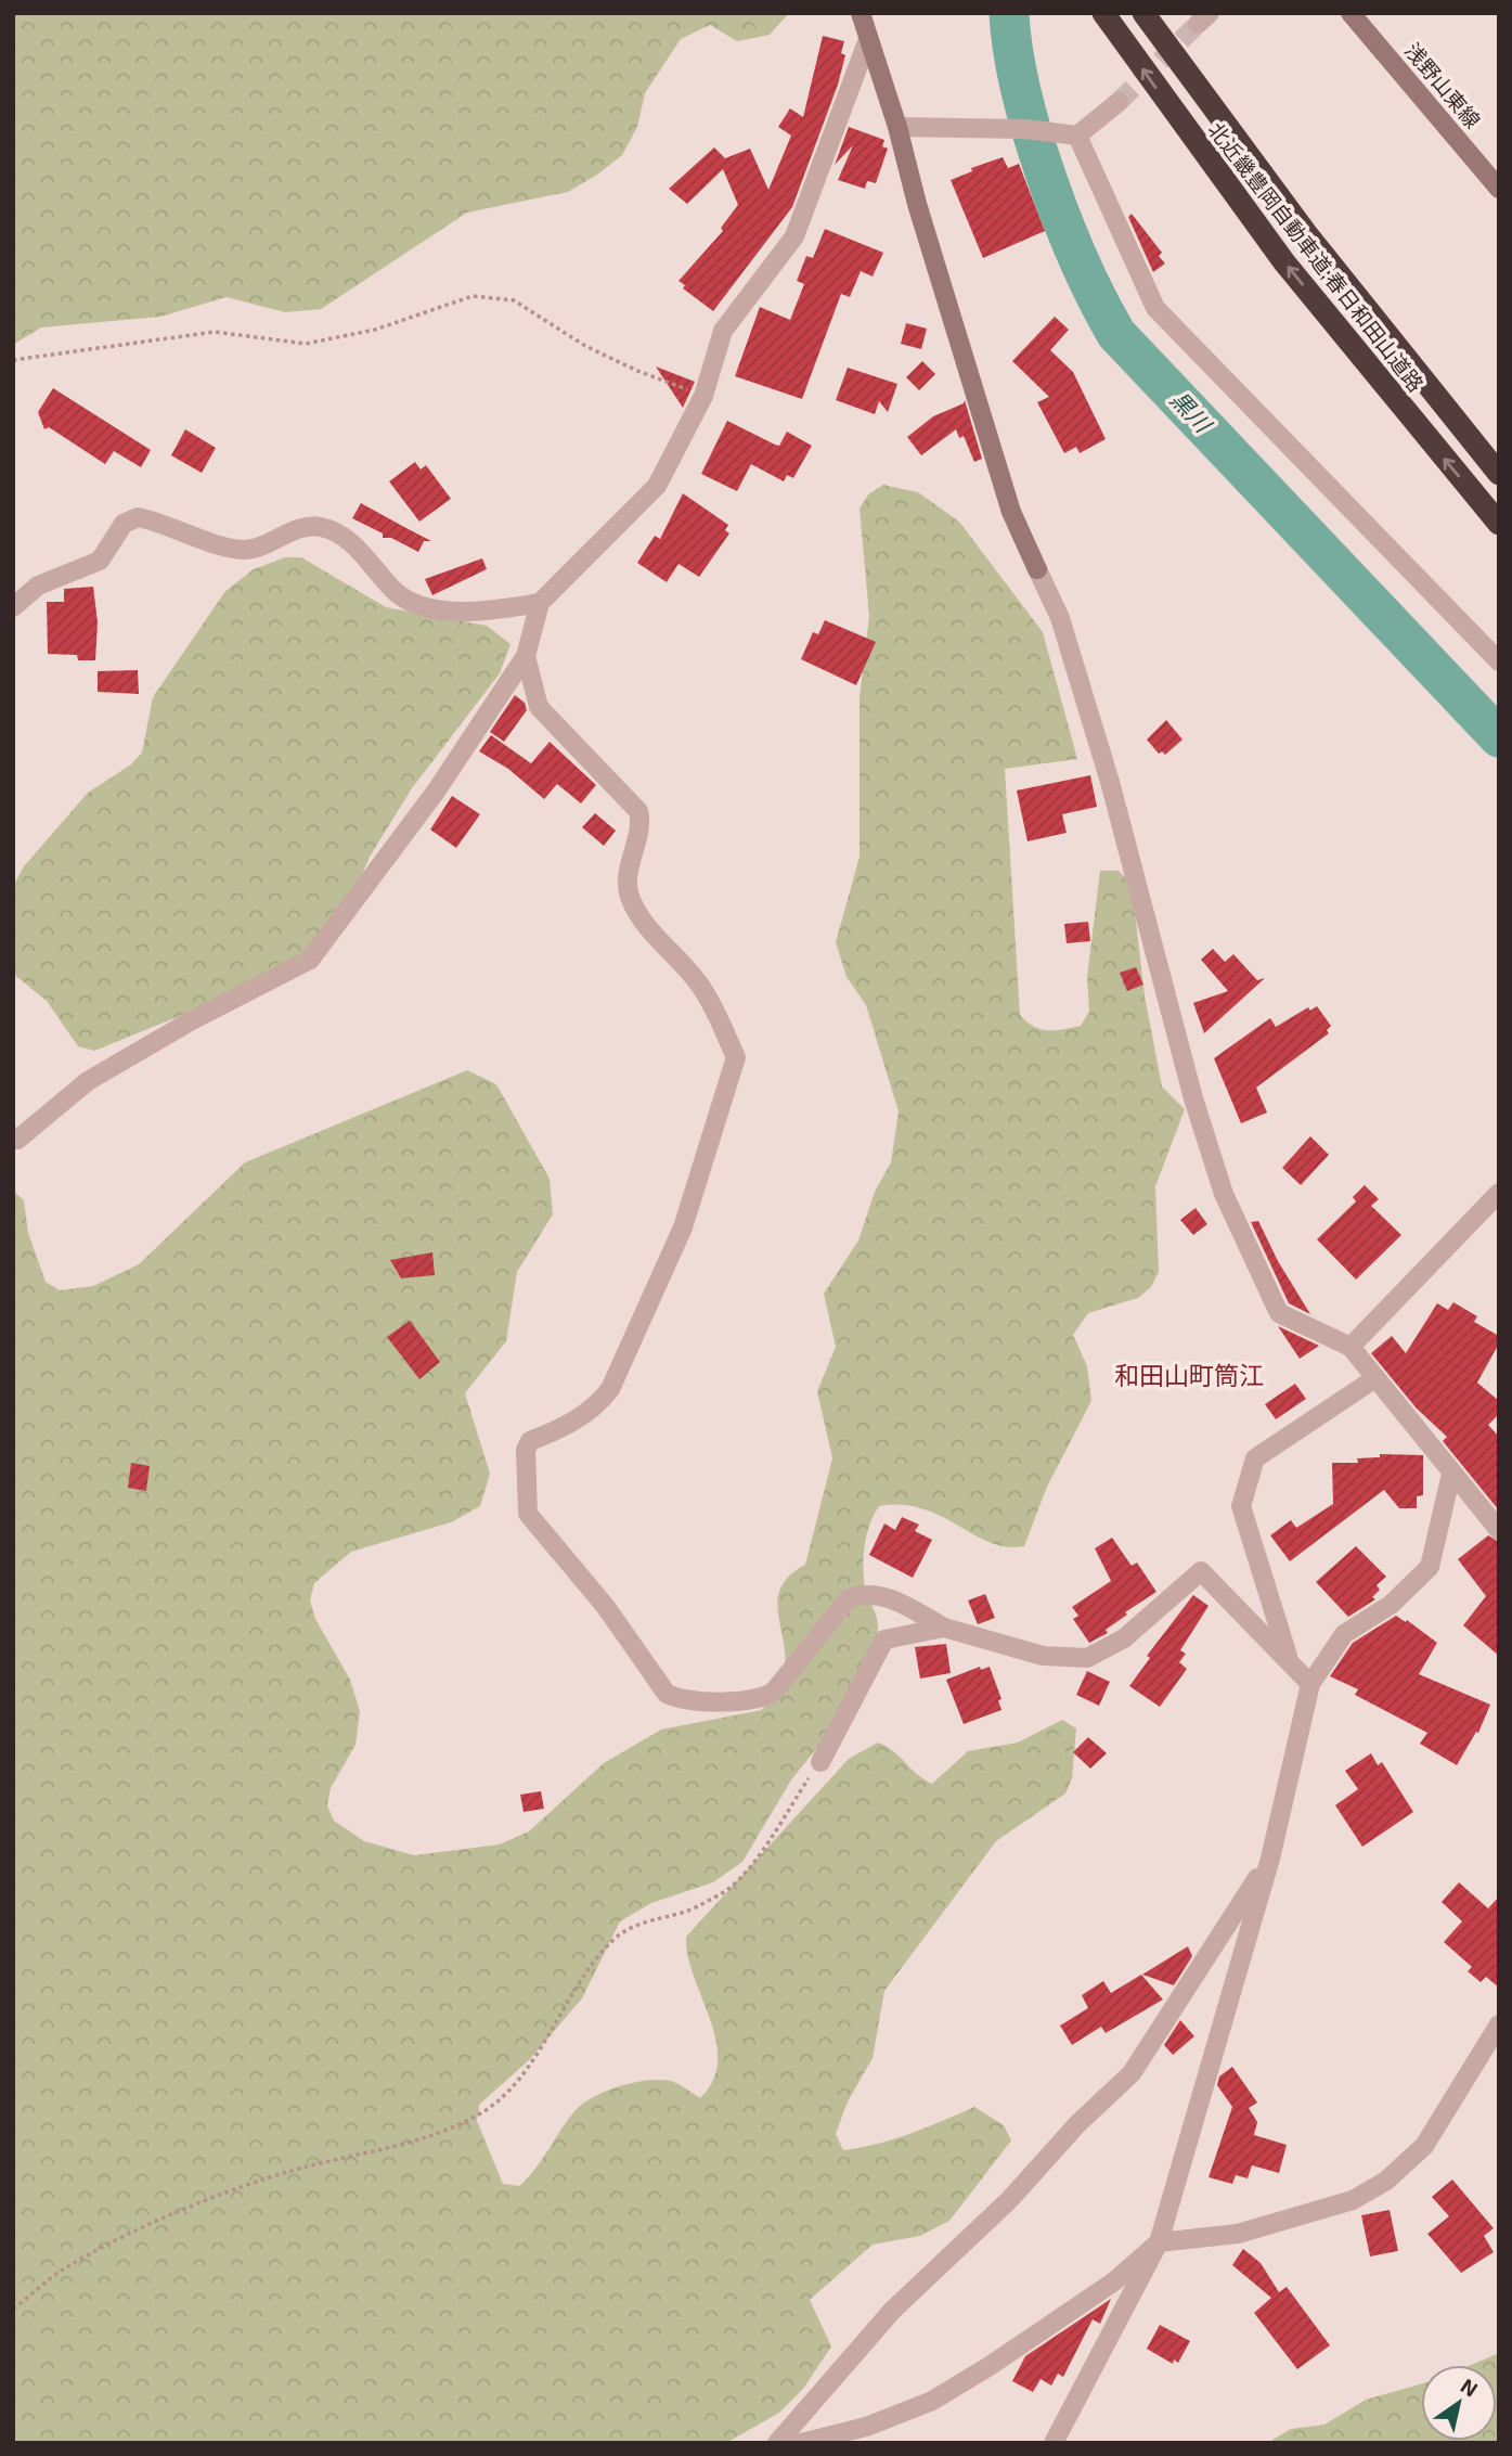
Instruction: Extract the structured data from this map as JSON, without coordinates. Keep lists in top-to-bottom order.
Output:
{
  "streets": {
    "highway": ["北近畿豊岡自動車道;春日和田山道路"],
    "street": ["浅野山東線"]
  },
  "districts": ["和田山町筒江"],
  "water": ["黒川"],
  "north": "top right"
}
